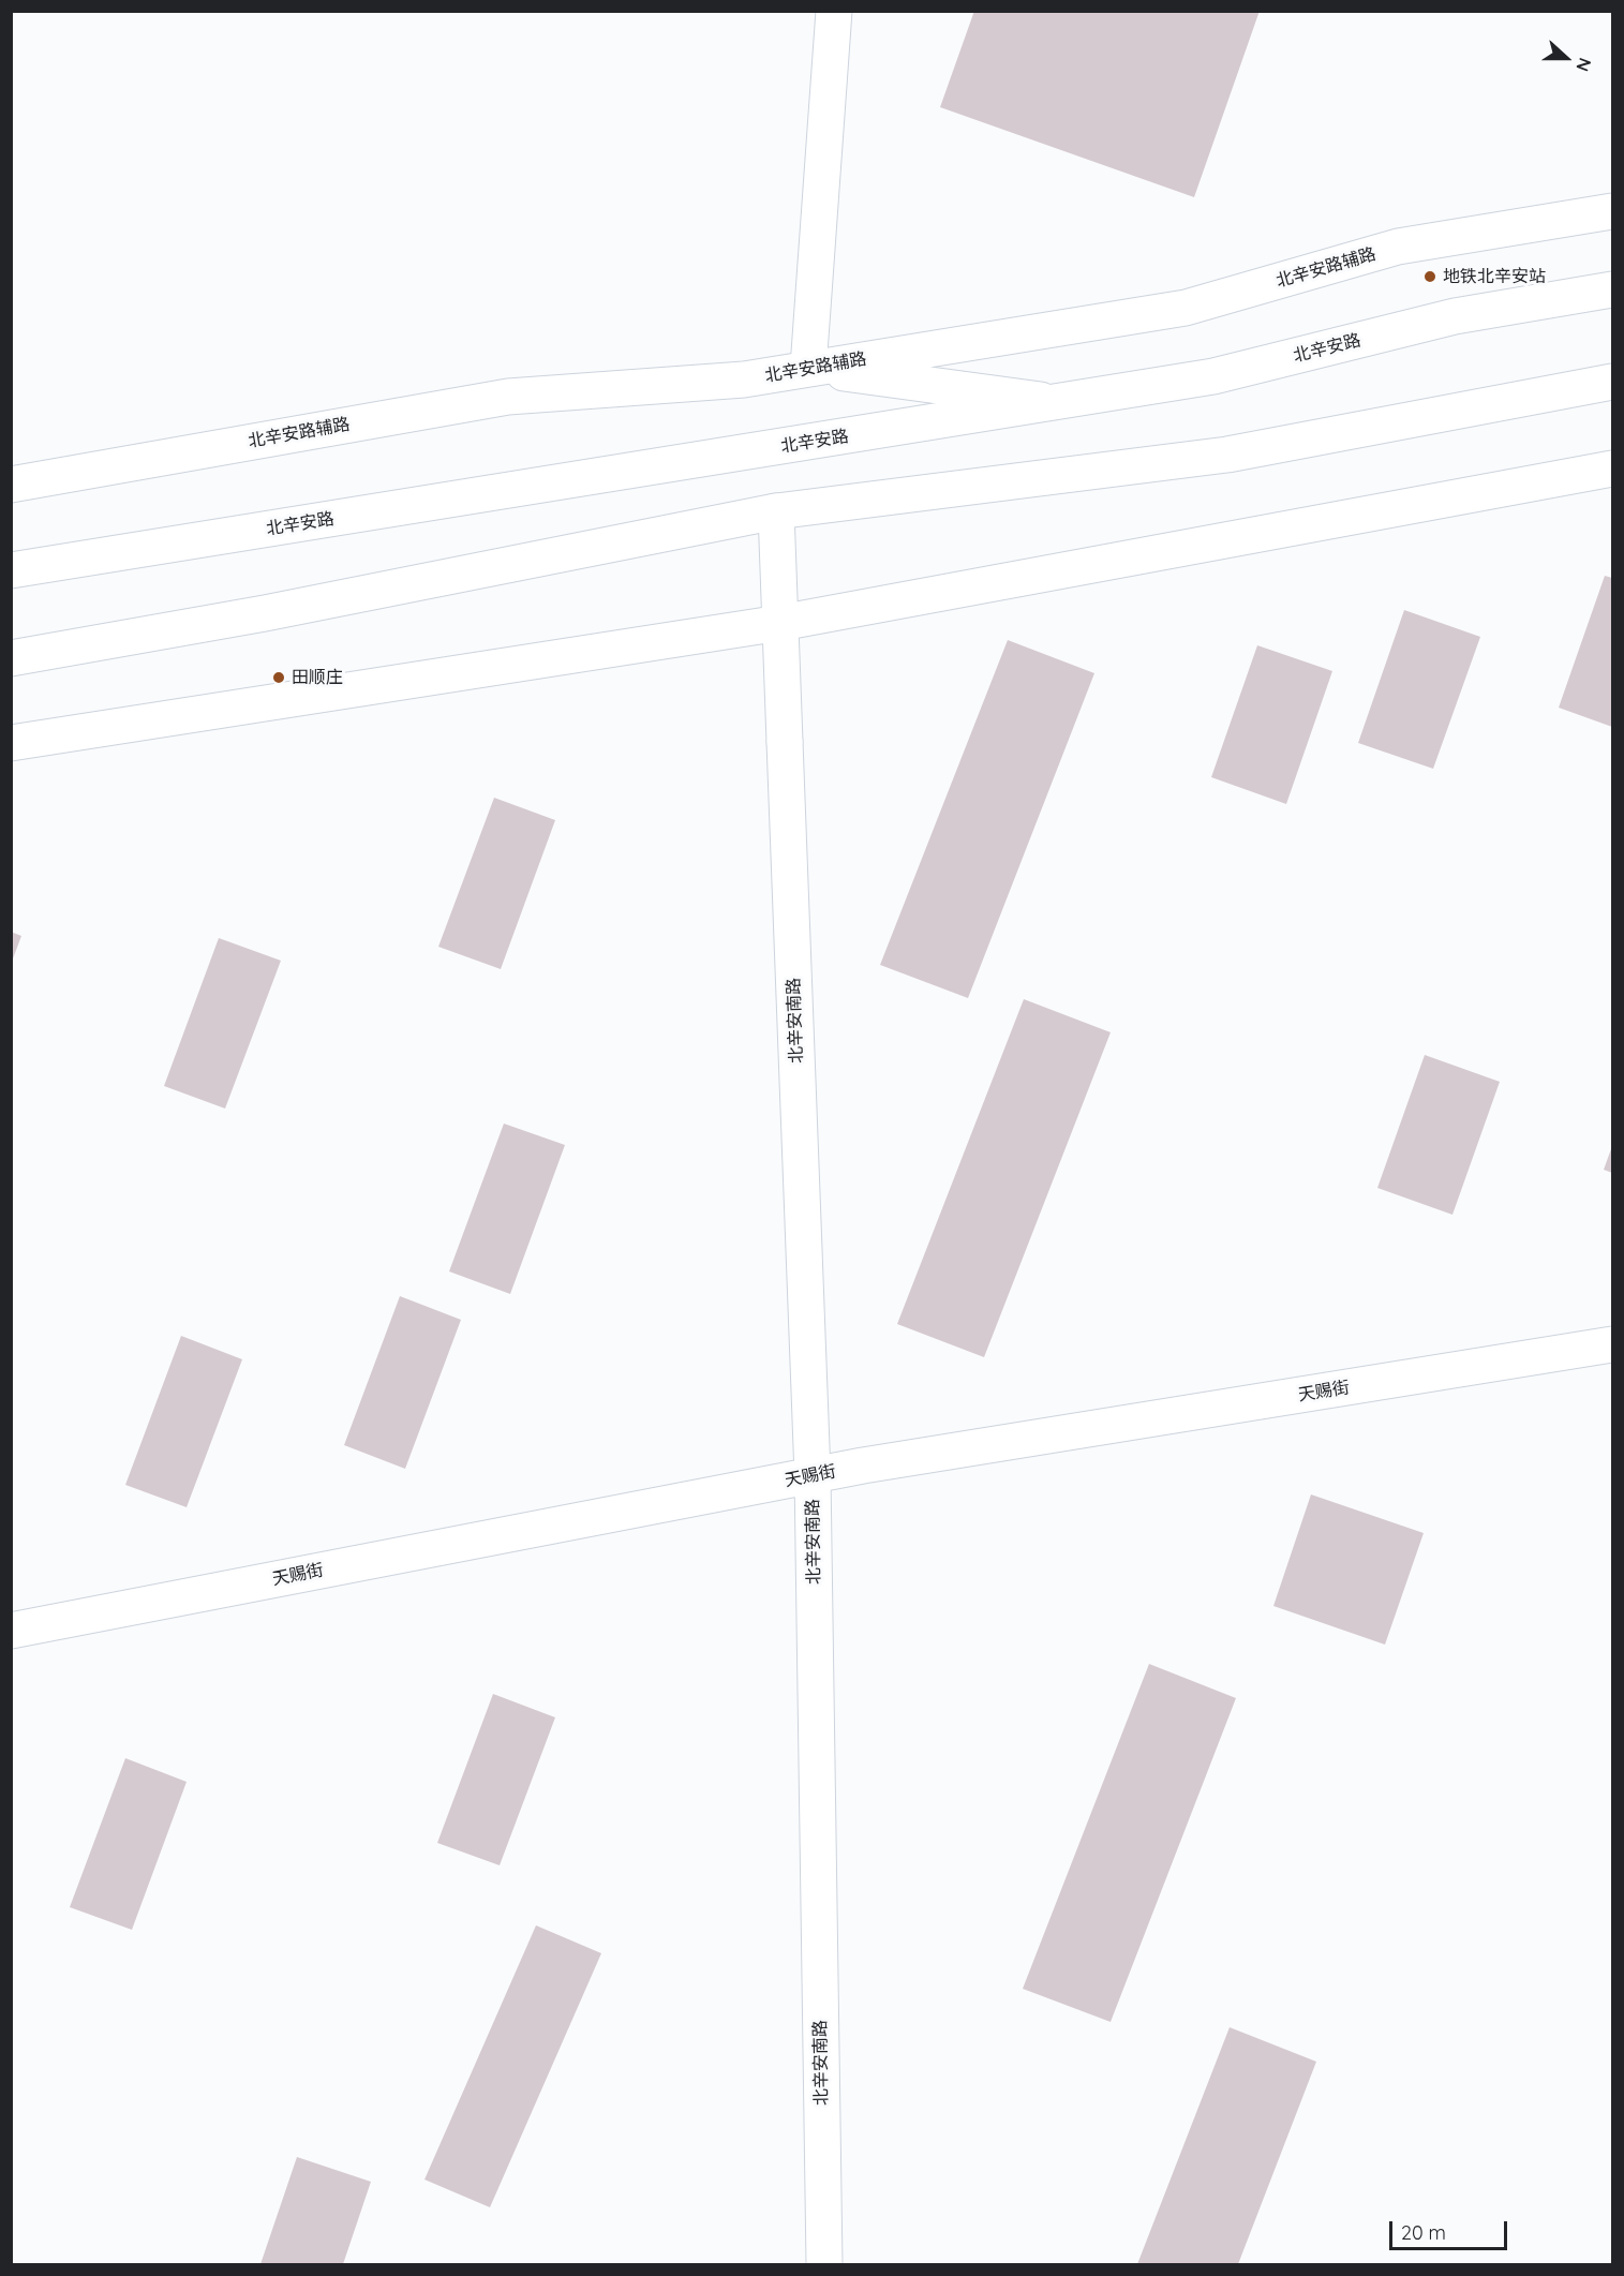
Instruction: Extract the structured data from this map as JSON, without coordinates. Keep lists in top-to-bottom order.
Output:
{
  "streets": {
    "street": [
      "北辛安路辅路",
      "北辛安路",
      "北辛安南路",
      "天赐街"
    ]
  },
  "crossings": [
    ["北辛安南路", "天赐街"]
  ],
  "places": ["地铁北辛安站", "田顺庄"],
  "scale_bar": "20 m",
  "north": "right"
}
